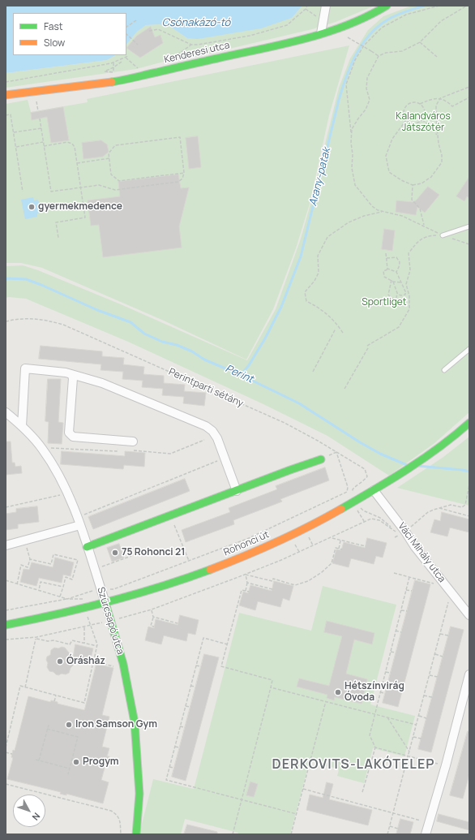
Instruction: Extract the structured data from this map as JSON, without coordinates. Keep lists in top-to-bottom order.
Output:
{
  "streets": {
    "street": [
      "Kenderesi utca",
      "Rohonci út",
      "Váci Mihály utca",
      "Szűrcsapó utca"
    ],
    "path": ["Perintparti sétány"]
  },
  "crossings": [
    ["Rohonci út", "Váci Mihály utca"],
    ["Rohonci út", "Szűrcsapó utca"]
  ],
  "districts": ["DERKOVITS-LAKÓTELEP"],
  "water": ["Csónakázó-tó", "Arany-patak", "Perint"],
  "parks": ["Kalandváros Játszótér", "Sportliget"],
  "places": [
    "gyermekmedence",
    "75 Rohonci 21",
    "Órásház",
    "Hétszínvirág Óvoda",
    "Iron Samson Gym",
    "Progym"
  ],
  "legend": ["Fast", "Slow"],
  "north": "bottom right"
}
